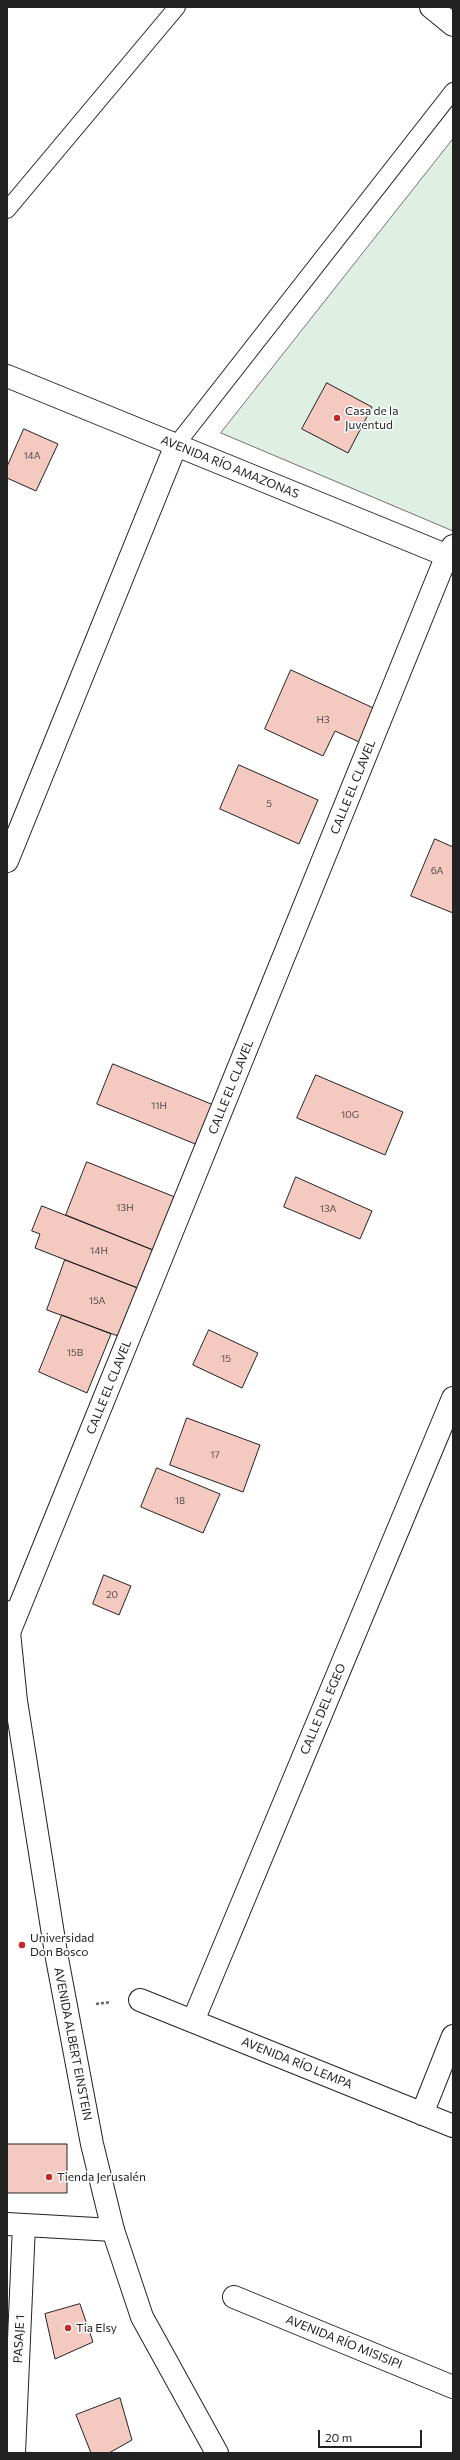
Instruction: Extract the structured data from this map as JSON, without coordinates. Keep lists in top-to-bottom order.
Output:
{
  "streets": {
    "street": [
      "AVENIDA RÍO AMAZONAS",
      "CALLE EL CLAVEL",
      "CALLE DEL EGEO",
      "AVENIDA ALBERT EINSTEIN",
      "AVENIDA RÍO LEMPA",
      "PASAJE 1",
      "AVENIDA RÍO MISISIPI"
    ]
  },
  "crossings": [
    ["AVENIDA RÍO AMAZONAS", "CALLE EL CLAVEL"],
    ["CALLE EL CLAVEL", "AVENIDA ALBERT EINSTEIN"],
    ["CALLE DEL EGEO", "AVENIDA RÍO LEMPA"]
  ],
  "places": [
    "Casa de la Juventud",
    "Universidad Don Bosco",
    "Tienda Jerusalén",
    "Tia Elsy"
  ],
  "house_numbers": [
    "14A",
    "H3",
    "5",
    "6A",
    "11H",
    "10G",
    "13H",
    "13A",
    "14H",
    "15A",
    "15B",
    "15",
    "17",
    "18",
    "20"
  ],
  "scale_bar": "20 m"
}
